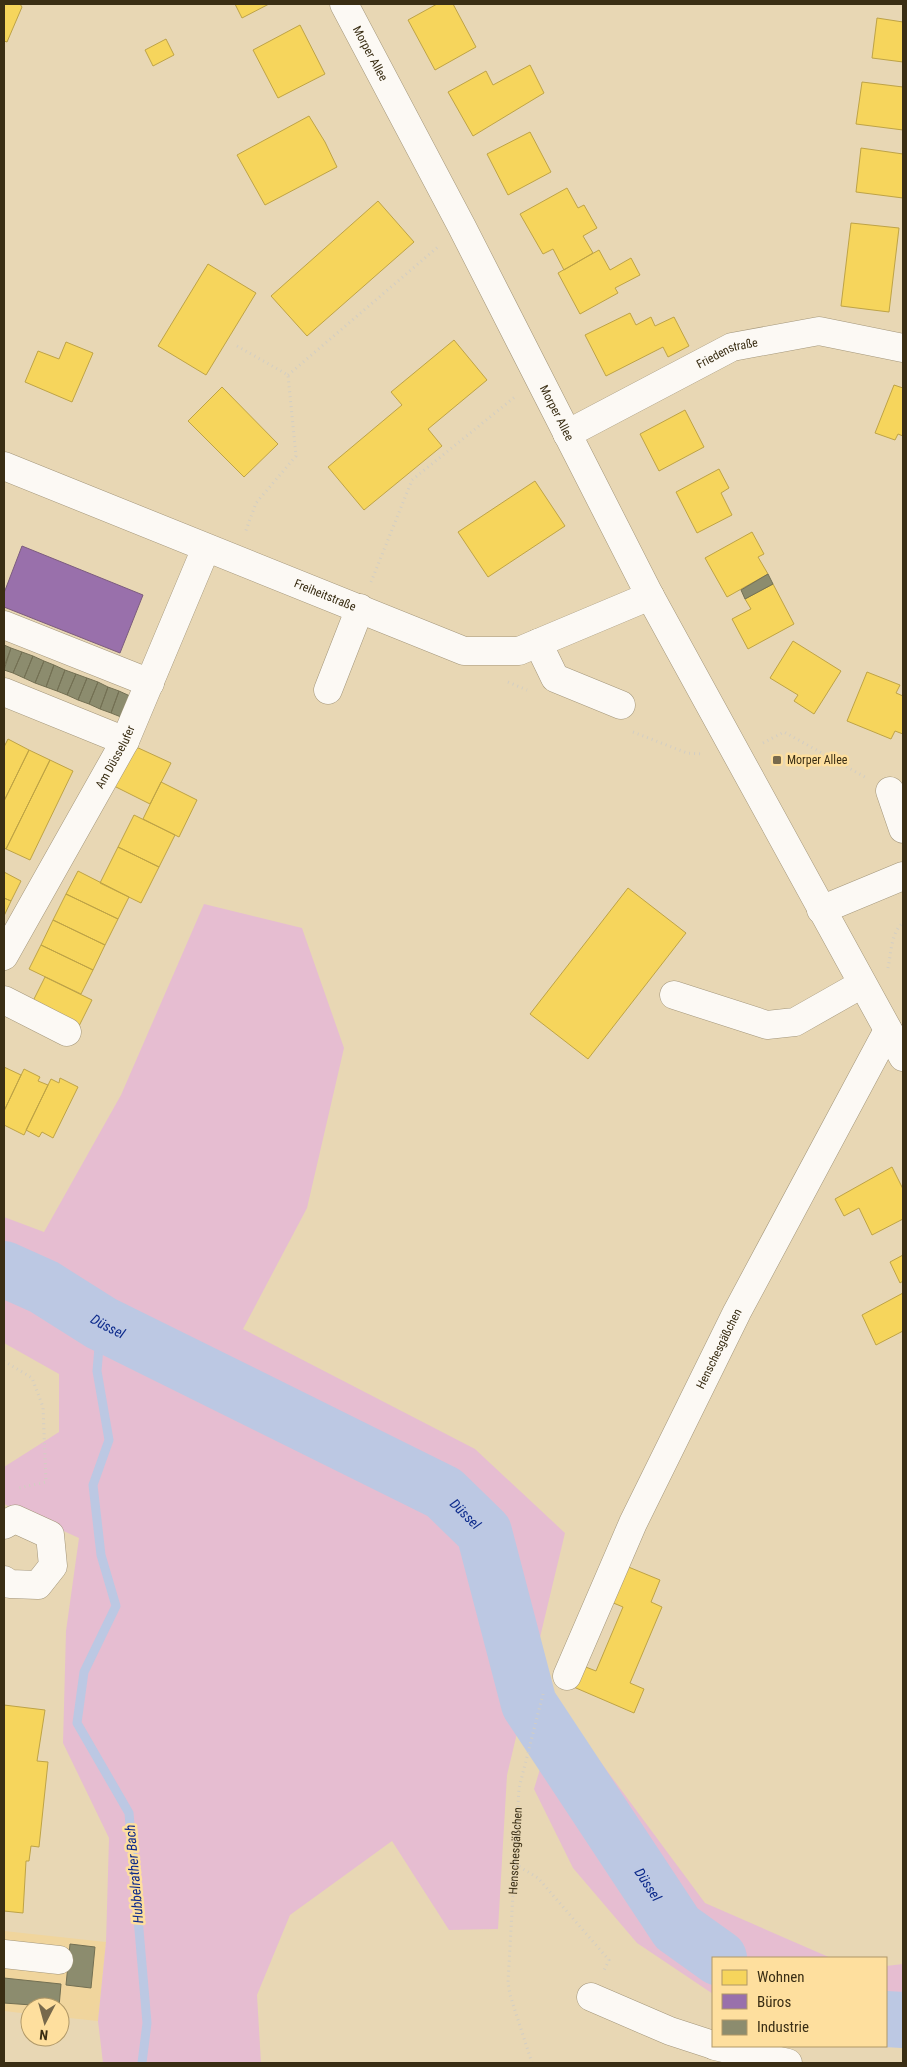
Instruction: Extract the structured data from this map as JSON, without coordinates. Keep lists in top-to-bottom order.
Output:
{
  "streets": {
    "street": [
      "Morper Allee",
      "Friedenstraße",
      "Freiheitstraße",
      "Am Düsselufer",
      "Henschesgäßchen"
    ]
  },
  "crossings": [
    ["Morper Allee", "Friedenstraße"],
    ["Morper Allee", "Freiheitstraße"],
    ["Morper Allee", "Henschesgäßchen"],
    ["Freiheitstraße", "Am Düsselufer"]
  ],
  "water": ["Düssel", "Hubbelrather Bach"],
  "places": {
    "transit": ["Morper Allee"]
  },
  "legend": ["Wohnen", "Büros", "Industrie"],
  "north": "bottom"
}
